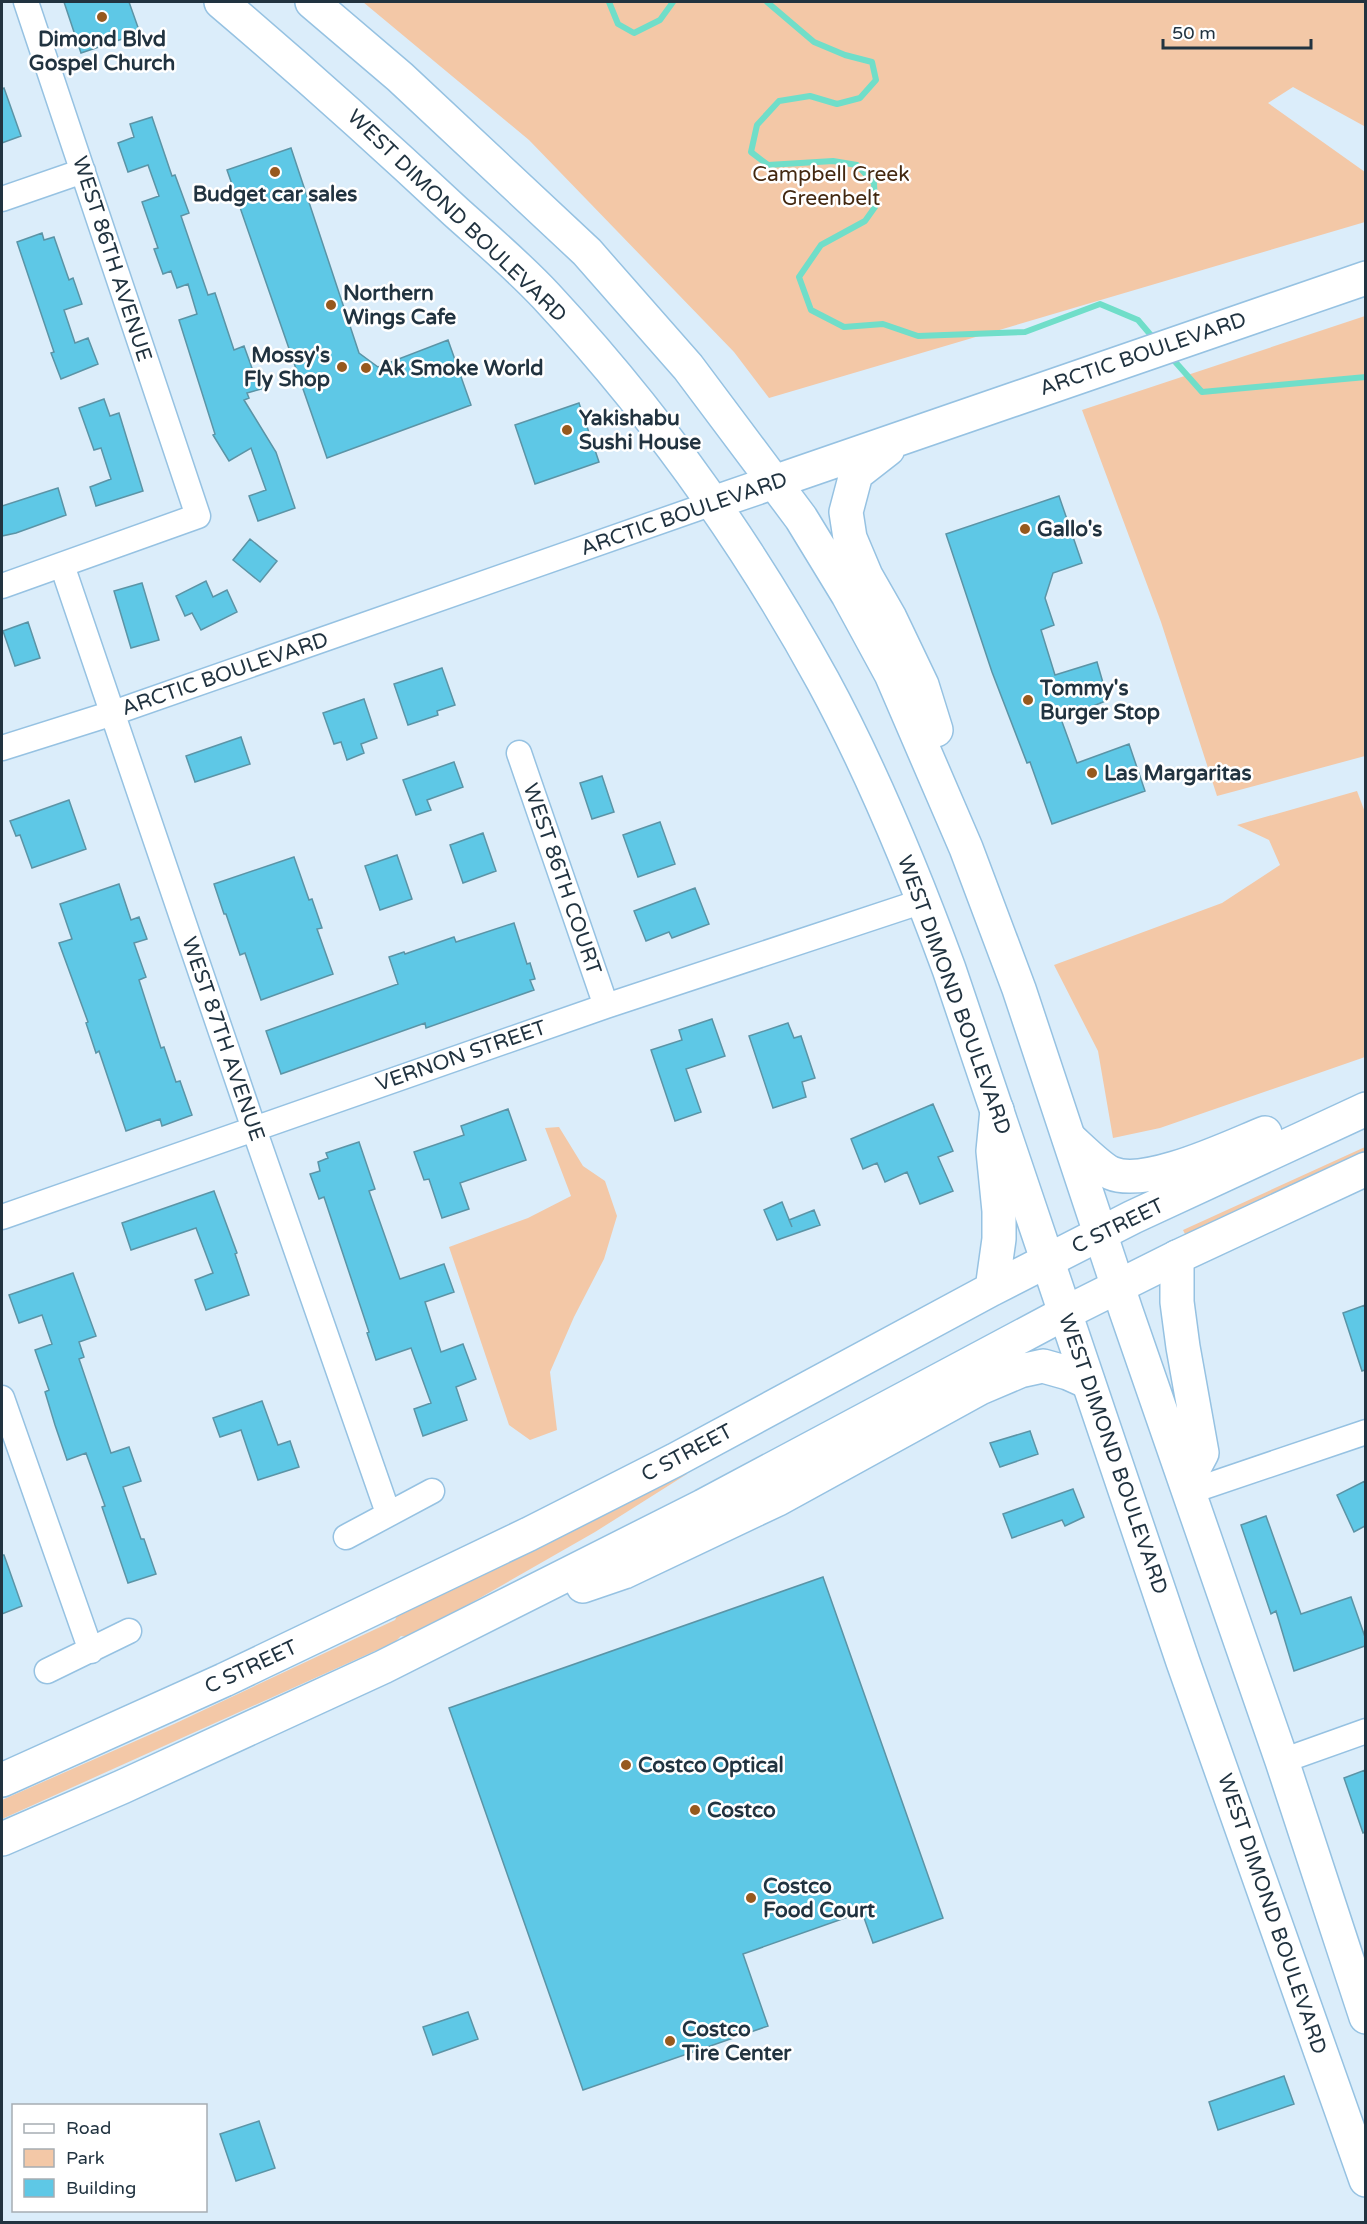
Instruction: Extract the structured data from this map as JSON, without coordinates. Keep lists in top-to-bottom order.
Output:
{
  "streets": {
    "main road": ["WEST DIMOND BOULEVARD", "ARCTIC BOULEVARD", "C STREET"],
    "street": [
      "WEST 86TH AVENUE",
      "WEST 86TH COURT",
      "WEST 87TH AVENUE",
      "VERNON STREET"
    ]
  },
  "crossings": [
    ["WEST DIMOND BOULEVARD", "ARCTIC BOULEVARD"],
    ["WEST DIMOND BOULEVARD", "VERNON STREET"],
    ["WEST DIMOND BOULEVARD", "C STREET"],
    ["WEST 86TH AVENUE", "WEST 87TH AVENUE"],
    ["ARCTIC BOULEVARD", "WEST 87TH AVENUE"],
    ["WEST 86TH COURT", "VERNON STREET"],
    ["WEST 87TH AVENUE", "VERNON STREET"]
  ],
  "parks": ["Campbell Creek Greenbelt"],
  "places": [
    "Dimond Blvd Gospel Church",
    "Budget car sales",
    "Northern Wings Cafe",
    "Mossy's Fly Shop",
    "Ak Smoke World",
    "Yakishabu Sushi House",
    "Gallo's",
    "Tommy's Burger Stop",
    "Las Margaritas",
    "Costco Optical",
    "Costco",
    "Costco Food Court",
    "Costco Tire Center"
  ],
  "legend": ["Road", "Park", "Building"],
  "scale_bar": "50 m"
}
